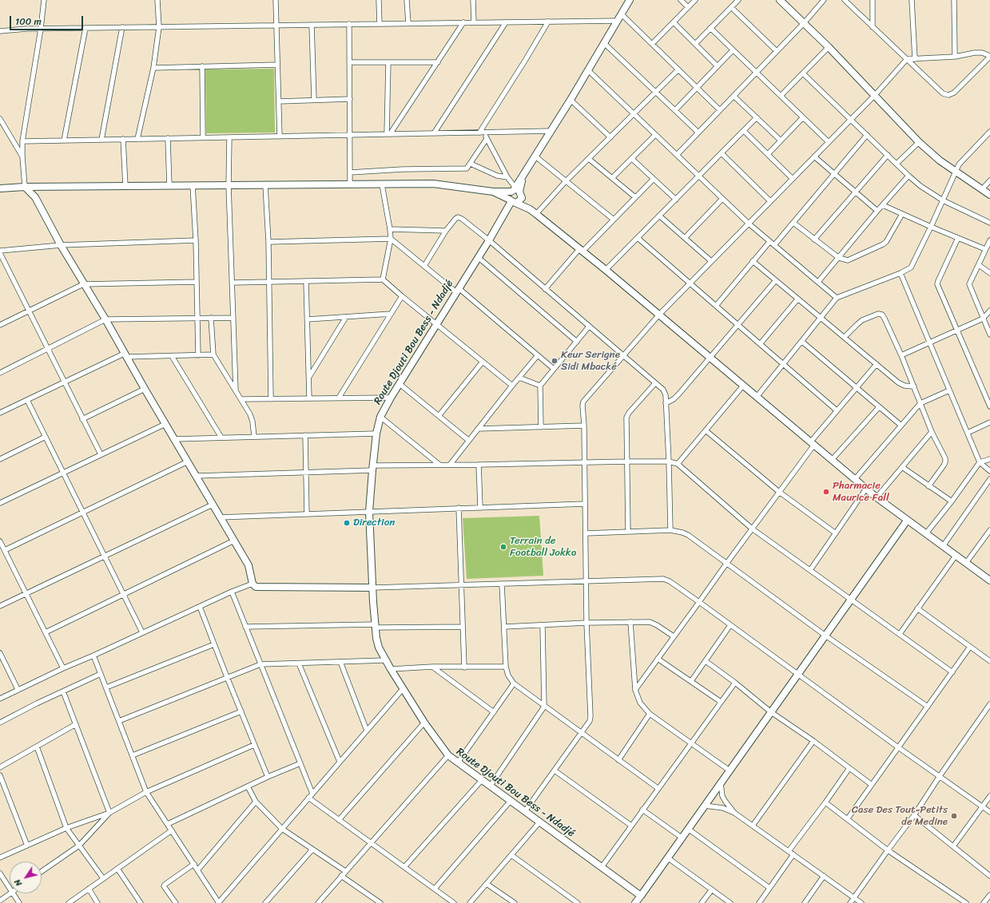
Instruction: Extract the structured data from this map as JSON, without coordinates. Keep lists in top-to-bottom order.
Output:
{
  "streets": {
    "main road": ["Route Djouti Bou Bess - Ndadjé"]
  },
  "places": [
    "Keur Serigne Sidi Mbacké",
    "Pharmacie Maurice Fall",
    "Direction",
    "Terrain de Football Jokko",
    "Case Des Tout-Petits de Medine"
  ],
  "scale_bar": "100 m",
  "north": "bottom left"
}
